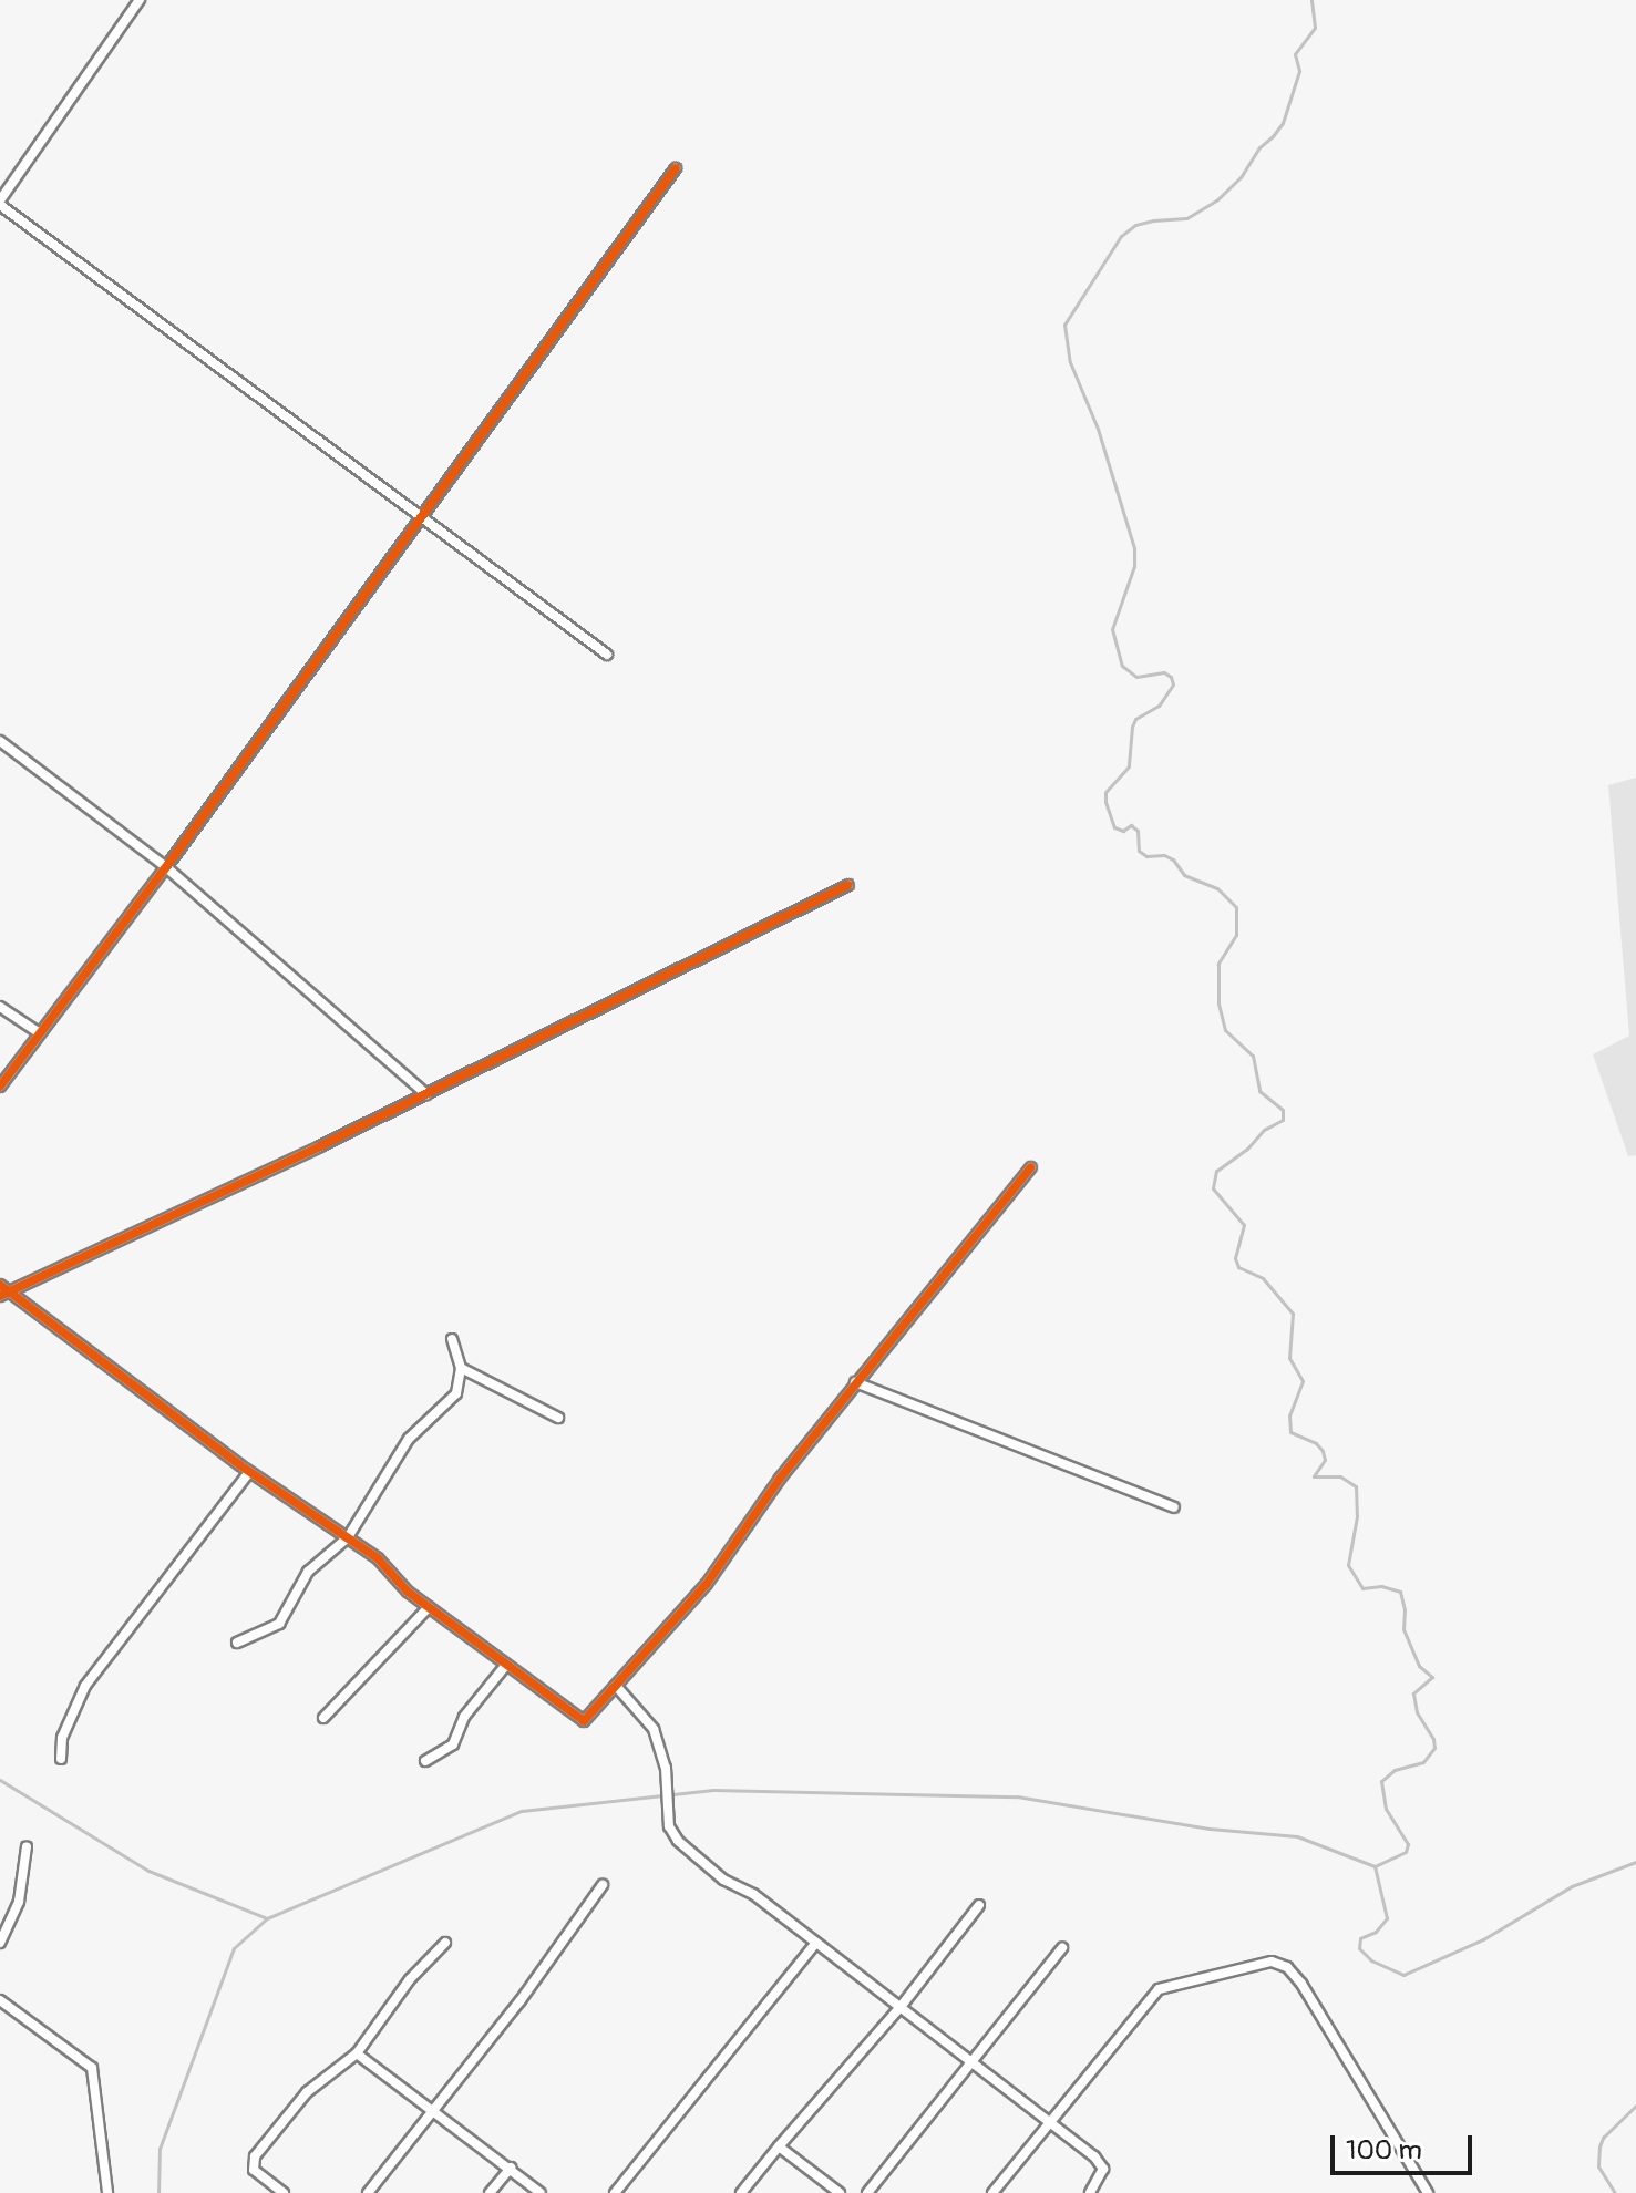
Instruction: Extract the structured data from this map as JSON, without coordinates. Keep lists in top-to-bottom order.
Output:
{
  "scale_bar": "100 m"
}
